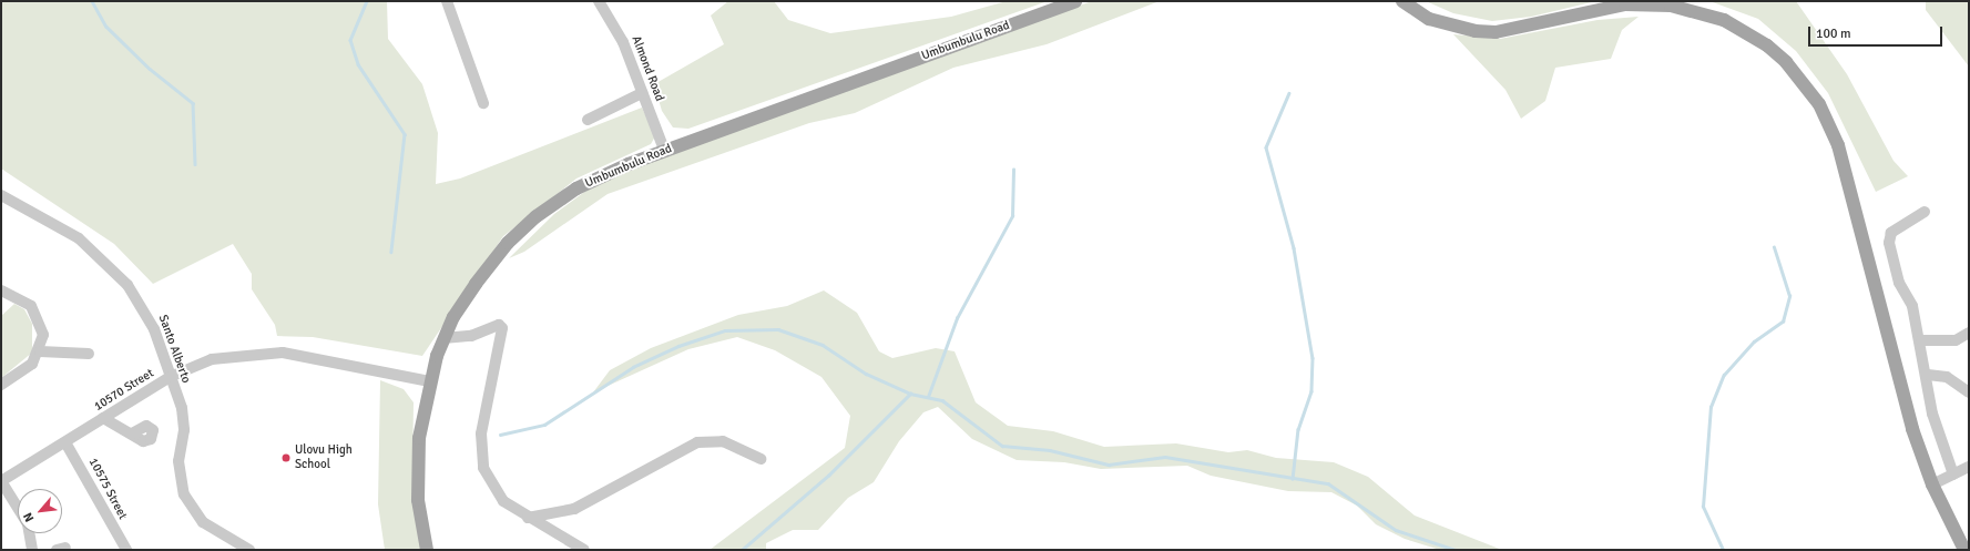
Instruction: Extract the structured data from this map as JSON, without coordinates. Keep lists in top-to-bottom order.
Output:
{
  "streets": {
    "main road": ["Umbumbulu Road"],
    "street": [
      "Almond Road",
      "Santo Alberto",
      "10570 Street",
      "10575 Street"
    ]
  },
  "crossings": [
    ["Umbumbulu Road", "Almond Road"],
    ["Umbumbulu Road", "10570 Street"],
    ["Santo Alberto", "10570 Street"],
    ["10570 Street", "10575 Street"]
  ],
  "places": ["Ulovu High School"],
  "scale_bar": "100 m",
  "north": "bottom left"
}
